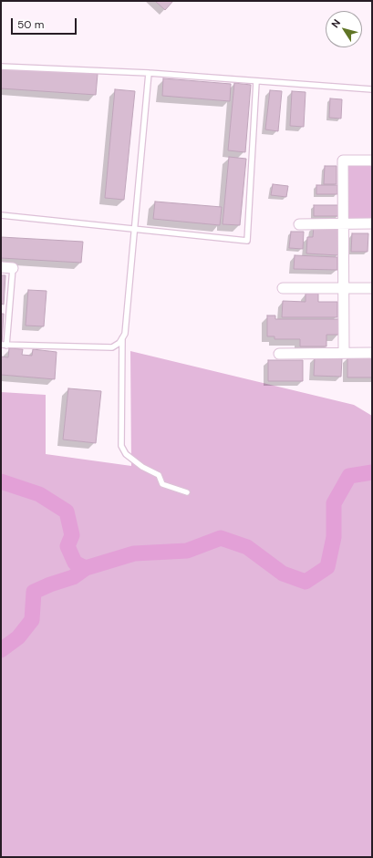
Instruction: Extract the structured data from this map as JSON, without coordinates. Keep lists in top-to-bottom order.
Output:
{
  "scale_bar": "50 m",
  "north": "top left"
}
